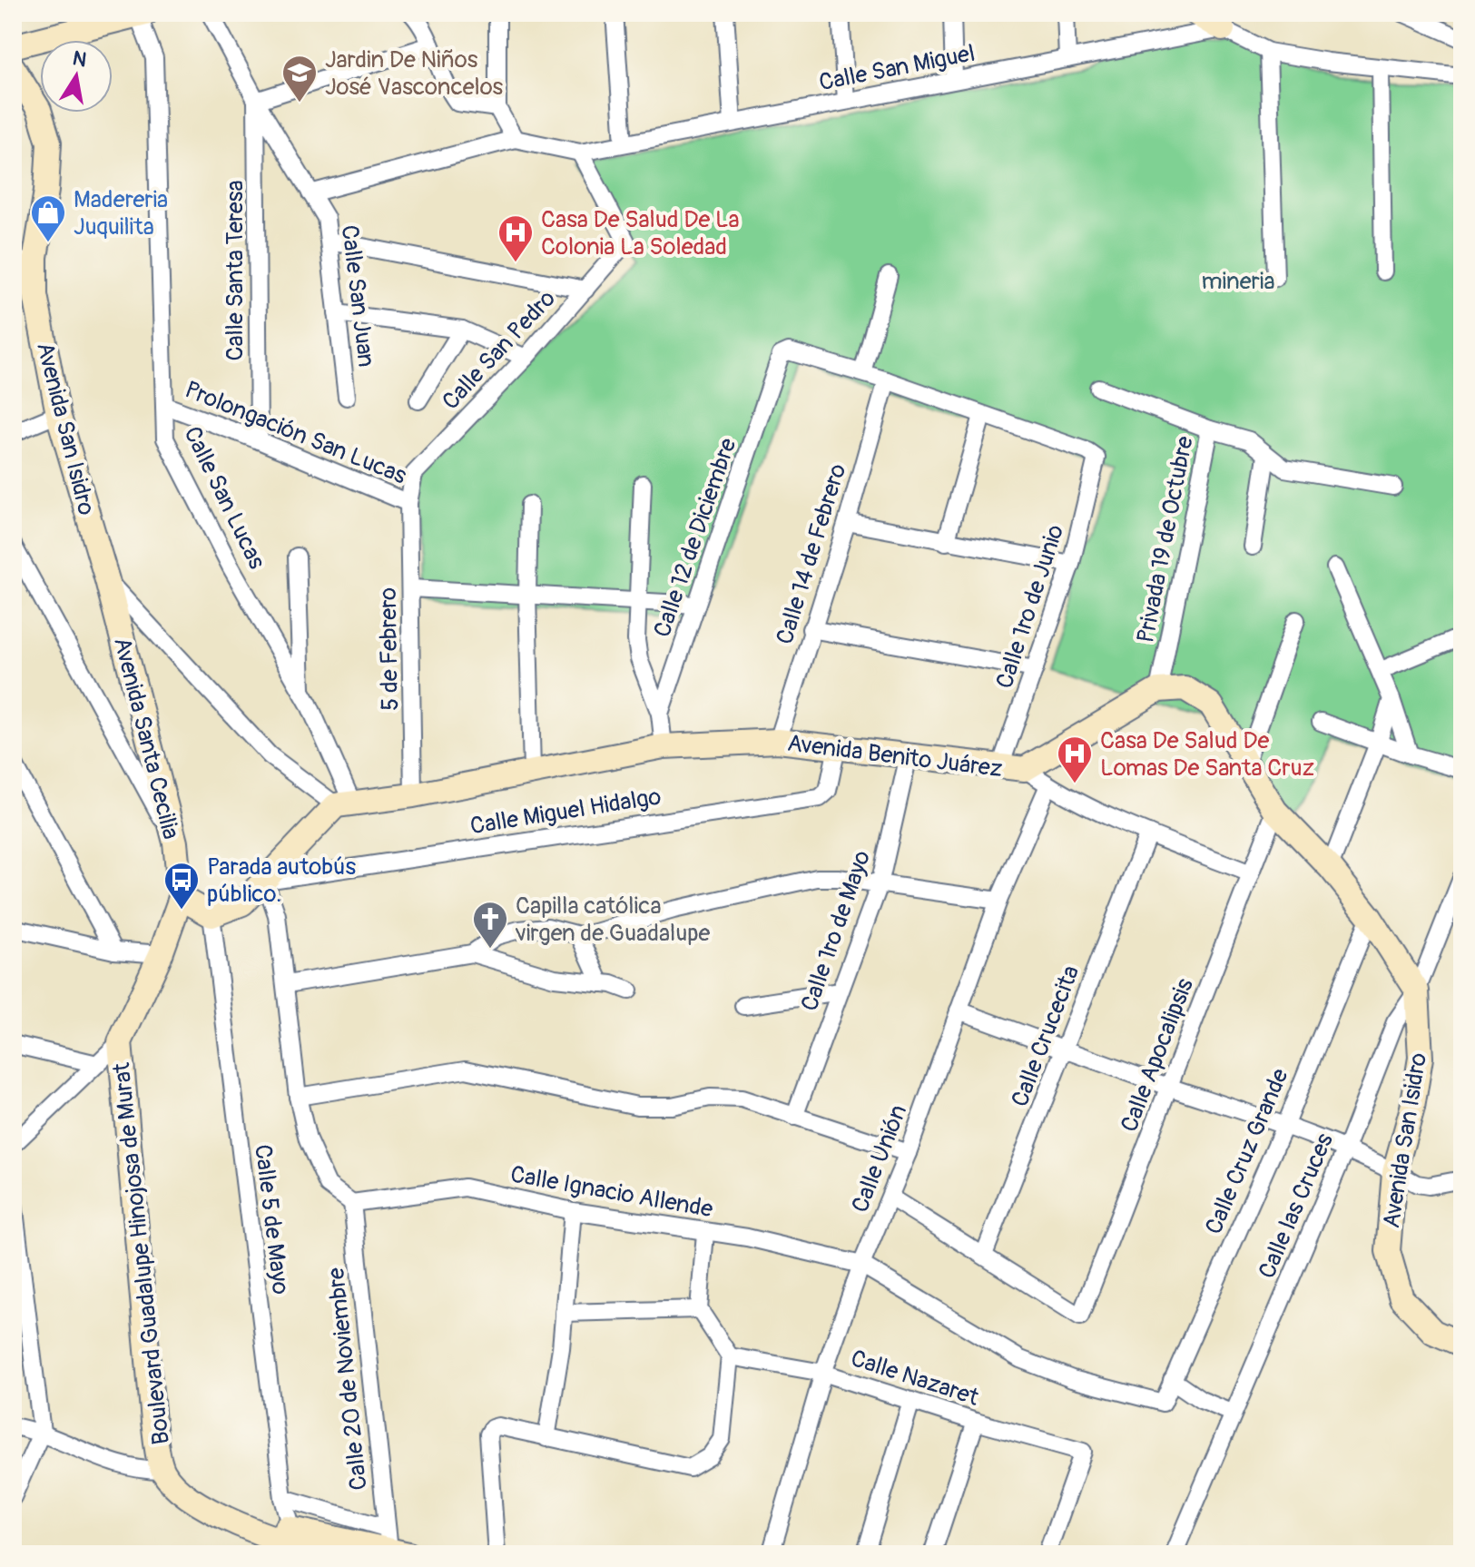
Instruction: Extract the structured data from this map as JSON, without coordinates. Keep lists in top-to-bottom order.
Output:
{
  "streets": {
    "street": [
      "Calle San Miguel",
      "Calle Santa Teresa",
      "Calle San Juan",
      "Calle San Pedro",
      "Avenida San Isidro",
      "Prolongación San Lucas",
      "Calle San Lucas",
      "Calle 12 de Diciembre",
      "Privada 19 de Octubre",
      "Calle 14 de Febrero",
      "Calle 1ro de Junio",
      "5 de Febrero",
      "Avenida Santa Cecilia",
      "Avenida Benito Juárez",
      "Calle Miguel Hidalgo",
      "Calle 1ro de Mayo",
      "Calle Crucecita",
      "Calle Apocalipsis",
      "Calle Cruz Grande",
      "Calle Unión",
      "Calle Ignacio Allende",
      "Calle las Cruces",
      "Calle 5 de Mayo",
      "Boulevard Guadalupe Hinojosa de Murat",
      "Calle Nazaret",
      "Calle 20 de Noviembre"
    ]
  },
  "crossings": [
    ["Calle San Miguel", "Calle San Pedro"],
    ["Calle Santa Teresa", "Calle San Juan"],
    ["Calle Santa Teresa", "Prolongación San Lucas"],
    ["Calle San Pedro", "Prolongación San Lucas"],
    ["Calle San Pedro", "5 de Febrero"],
    ["Avenida San Isidro", "Avenida Santa Cecilia"],
    ["Avenida San Isidro", "Calle las Cruces"],
    ["Prolongación San Lucas", "Calle San Lucas"],
    ["Prolongación San Lucas", "5 de Febrero"],
    ["Calle San Lucas", "Avenida Benito Juárez"],
    ["Calle 12 de Diciembre", "Avenida Benito Juárez"],
    ["Privada 19 de Octubre", "Avenida Benito Juárez"],
    ["Calle 14 de Febrero", "Avenida Benito Juárez"],
    ["Calle 1ro de Junio", "Avenida Benito Juárez"],
    ["5 de Febrero", "Avenida Benito Juárez"],
    ["Avenida Santa Cecilia", "Boulevard Guadalupe Hinojosa de Murat"],
    ["Avenida Benito Juárez", "Calle Miguel Hidalgo"],
    ["Avenida Benito Juárez", "Calle 1ro de Mayo"],
    ["Calle Crucecita", "Calle Apocalipsis"],
    ["Calle Cruz Grande", "Calle Ignacio Allende"],
    ["Calle Unión", "Calle Ignacio Allende"],
    ["Calle Unión", "Calle Nazaret"],
    ["Calle Ignacio Allende", "Calle 20 de Noviembre"],
    ["Calle 5 de Mayo", "Boulevard Guadalupe Hinojosa de Murat"],
    ["Boulevard Guadalupe Hinojosa de Murat", "Calle 20 de Noviembre"]
  ],
  "parks": ["mineria"],
  "places": {
    "school or university": ["Jardin De Niños José Vasconcelos"],
    "shop": ["Madereria Juquilita"],
    "hospital": ["Casa De Salud De La Colonia La Soledad", "Casa De Salud De Lomas De Santa Cruz"],
    "bus stop": ["Parada autobús público."],
    "church": ["Capilla católica virgen de Guadalupe"]
  },
  "north": "top"
}
